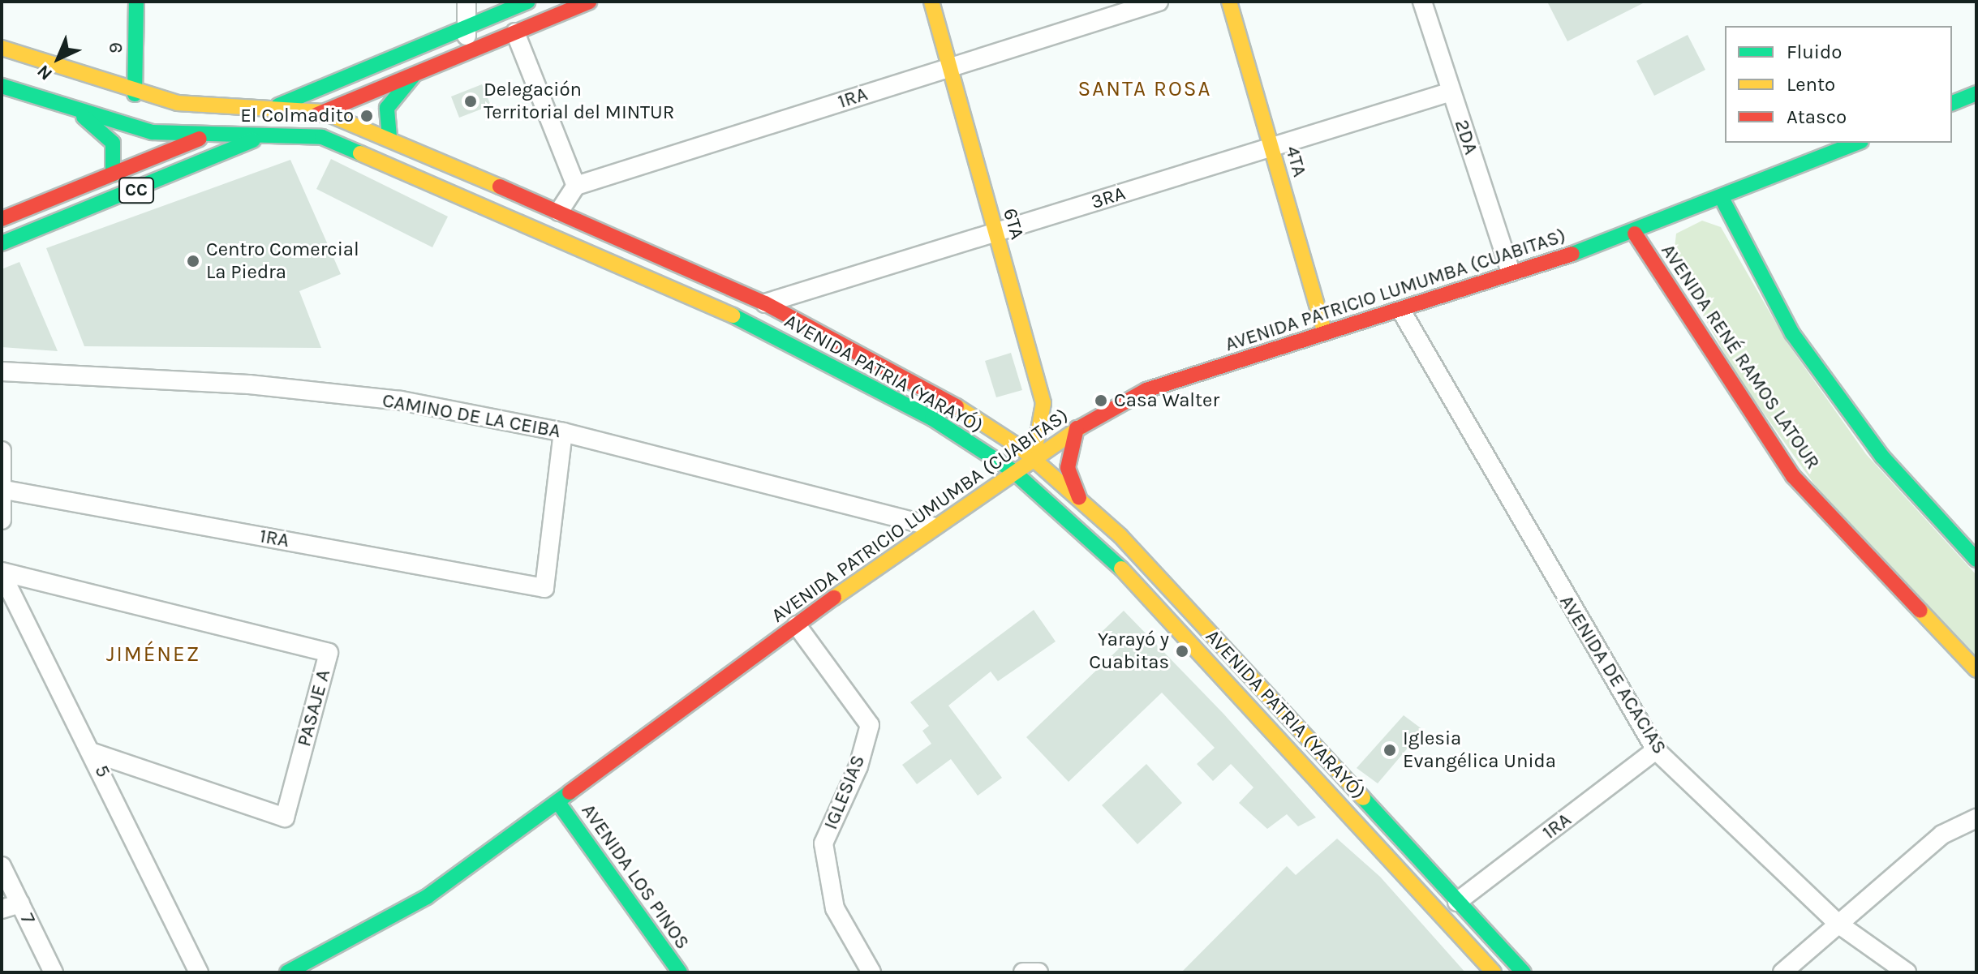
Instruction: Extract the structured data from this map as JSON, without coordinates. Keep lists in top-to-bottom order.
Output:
{
  "streets": {
    "main road": [
      "9",
      "4TA",
      "CC",
      "6TA",
      "AVENIDA PATRICIO LUMUMBA (CUABITAS)",
      "AVENIDA RENÉ RAMOS LATOUR",
      "AVENIDA PATRIA (YARAYÓ)",
      "AVENIDA LOS PINOS"
    ],
    "street": [
      "1RA",
      "2DA",
      "3RA",
      "CAMINO DE LA CEIBA",
      "AVENIDA DE ACACIAS",
      "PASAJE A",
      "5",
      "IGLESIAS",
      "7"
    ]
  },
  "crossings": [
    ["1RA", "6TA"],
    ["1RA", "AVENIDA PATRIA (YARAYÓ)"],
    ["1RA", "CAMINO DE LA CEIBA"],
    ["1RA", "AVENIDA DE ACACIAS"],
    ["2DA", "3RA"],
    ["2DA", "AVENIDA PATRICIO LUMUMBA (CUABITAS)"],
    ["4TA", "3RA"],
    ["4TA", "AVENIDA PATRICIO LUMUMBA (CUABITAS)"],
    ["CC", "AVENIDA PATRIA (YARAYÓ)"],
    ["3RA", "6TA"],
    ["3RA", "AVENIDA PATRIA (YARAYÓ)"],
    ["6TA", "AVENIDA PATRICIO LUMUMBA (CUABITAS)"],
    ["6TA", "AVENIDA PATRIA (YARAYÓ)"],
    ["AVENIDA PATRICIO LUMUMBA (CUABITAS)", "AVENIDA RENÉ RAMOS LATOUR"],
    ["AVENIDA PATRICIO LUMUMBA (CUABITAS)", "AVENIDA PATRIA (YARAYÓ)"],
    ["AVENIDA PATRICIO LUMUMBA (CUABITAS)", "CAMINO DE LA CEIBA"],
    ["AVENIDA PATRICIO LUMUMBA (CUABITAS)", "AVENIDA DE ACACIAS"],
    ["AVENIDA PATRICIO LUMUMBA (CUABITAS)", "IGLESIAS"],
    ["AVENIDA PATRICIO LUMUMBA (CUABITAS)", "AVENIDA LOS PINOS"],
    ["PASAJE A", "5"]
  ],
  "districts": ["SANTA ROSA", "JIMÉNEZ"],
  "places": [
    "Delegación Territorial del MINTUR",
    "El Colmadito",
    "Centro Comercial La Piedra",
    "Casa Walter",
    "Yarayó y Cuabitas",
    "Iglesia Evangélica Unida"
  ],
  "legend": ["Fluido", "Lento", "Atasco"],
  "north": "bottom left"
}
